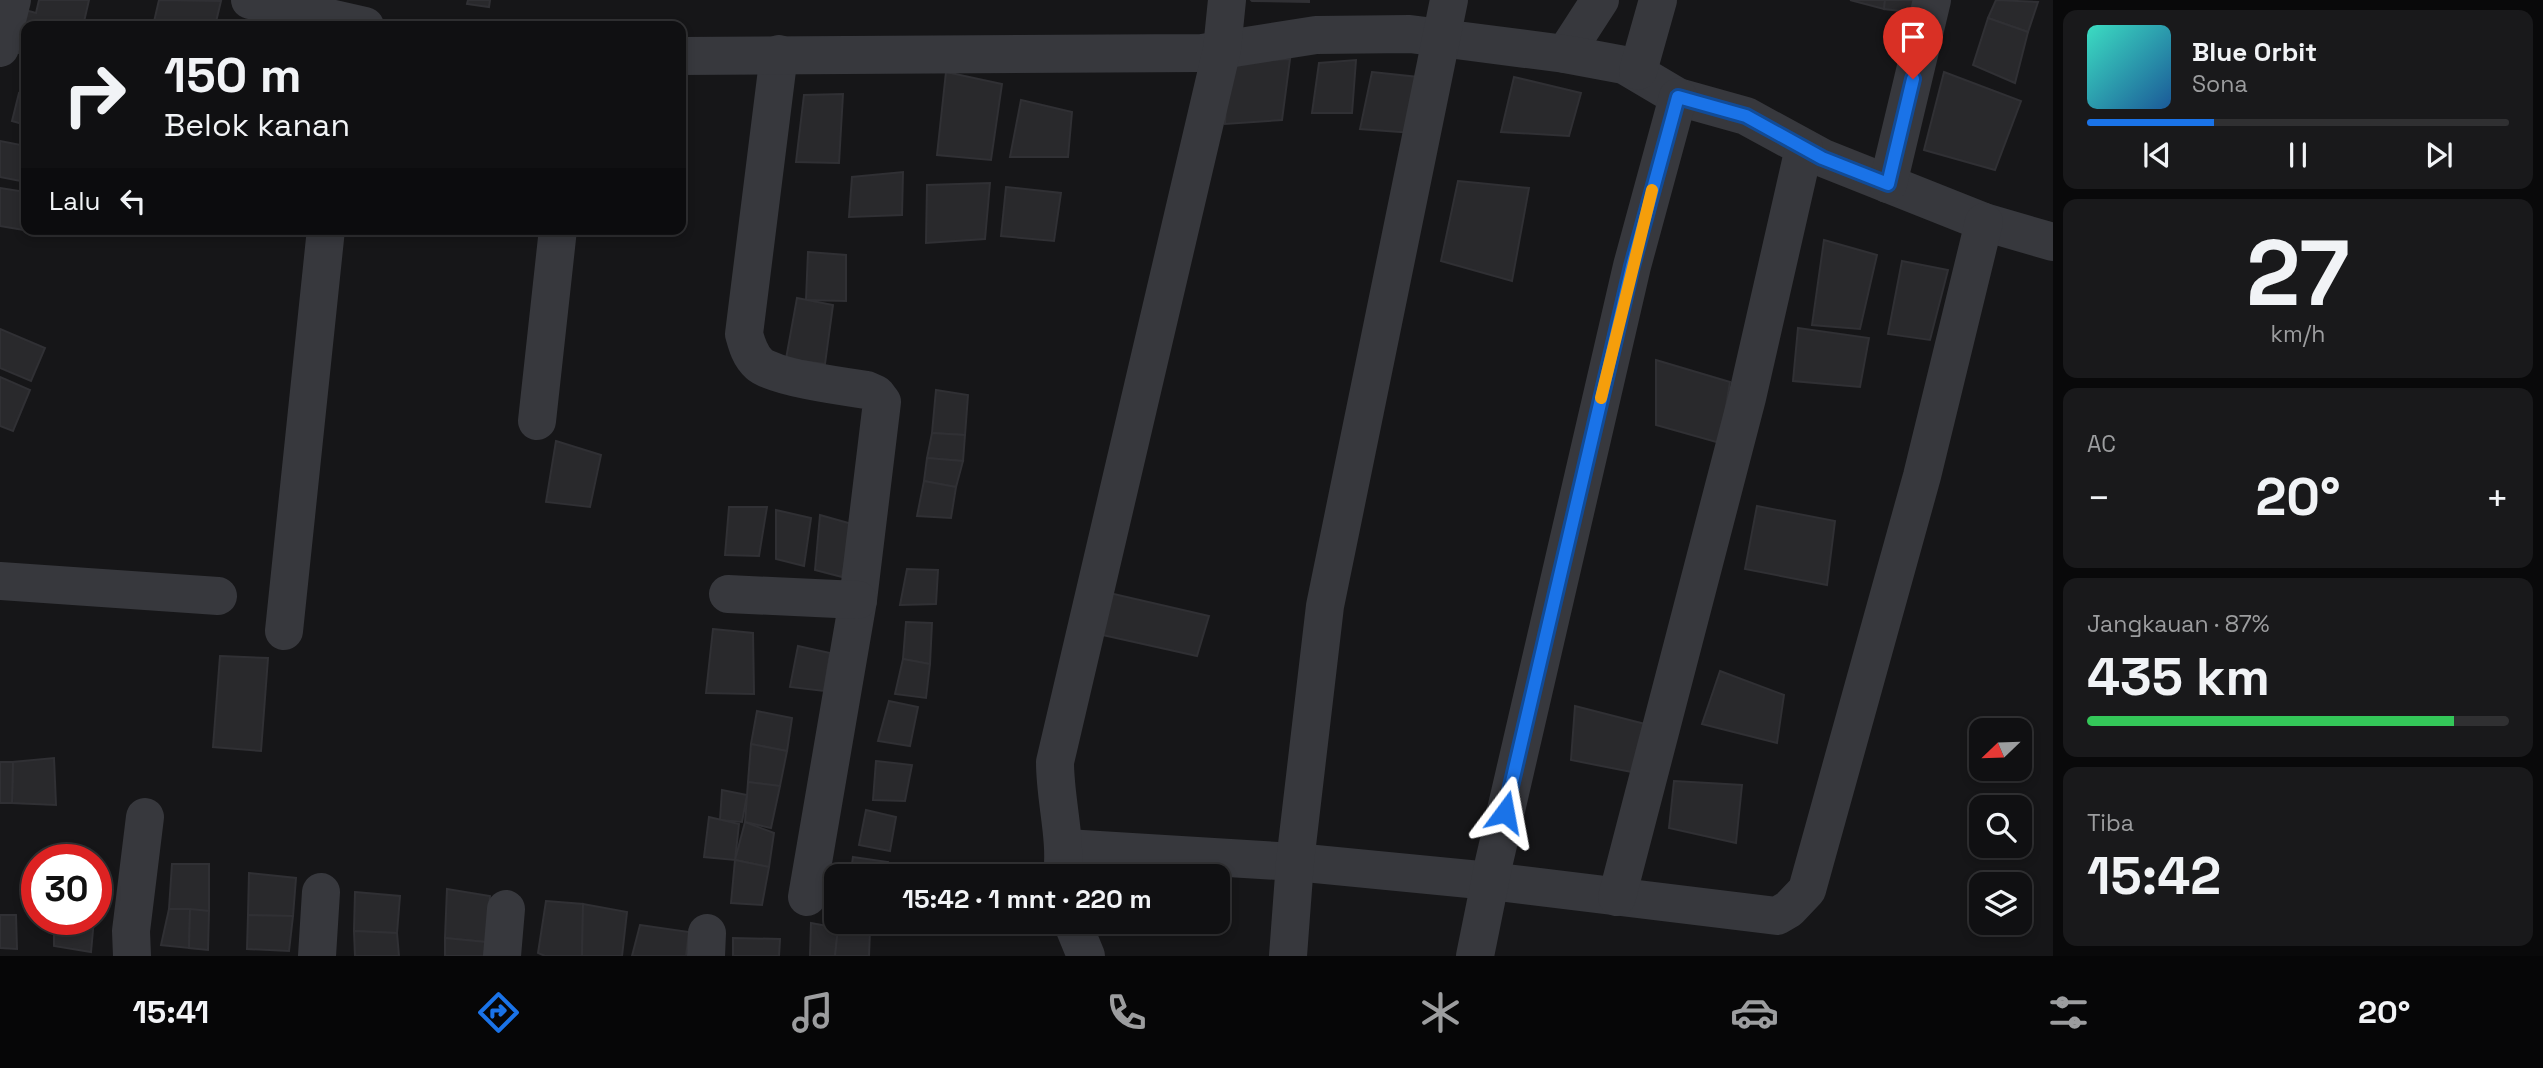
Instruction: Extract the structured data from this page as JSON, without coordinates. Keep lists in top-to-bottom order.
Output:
{
  "north": "bottom left",
  "page": {
    "turn": ["150 m", "Belok kanan"],
    "song": ["Blue Orbit", "Sona"],
    "then": "Lalu",
    "tile": [
      ["27", "km/h"],
      "AC",
      ["Jangkauan · 87%", "435 km"],
      ["Tiba", "15:42"]
    ],
    "heat": ["−", "20°", "+"],
    "limit": "30",
    "trip": "15:42 · 1 mnt · 220 m",
    "tabs": ["15:41", "20°"]
  }
}
